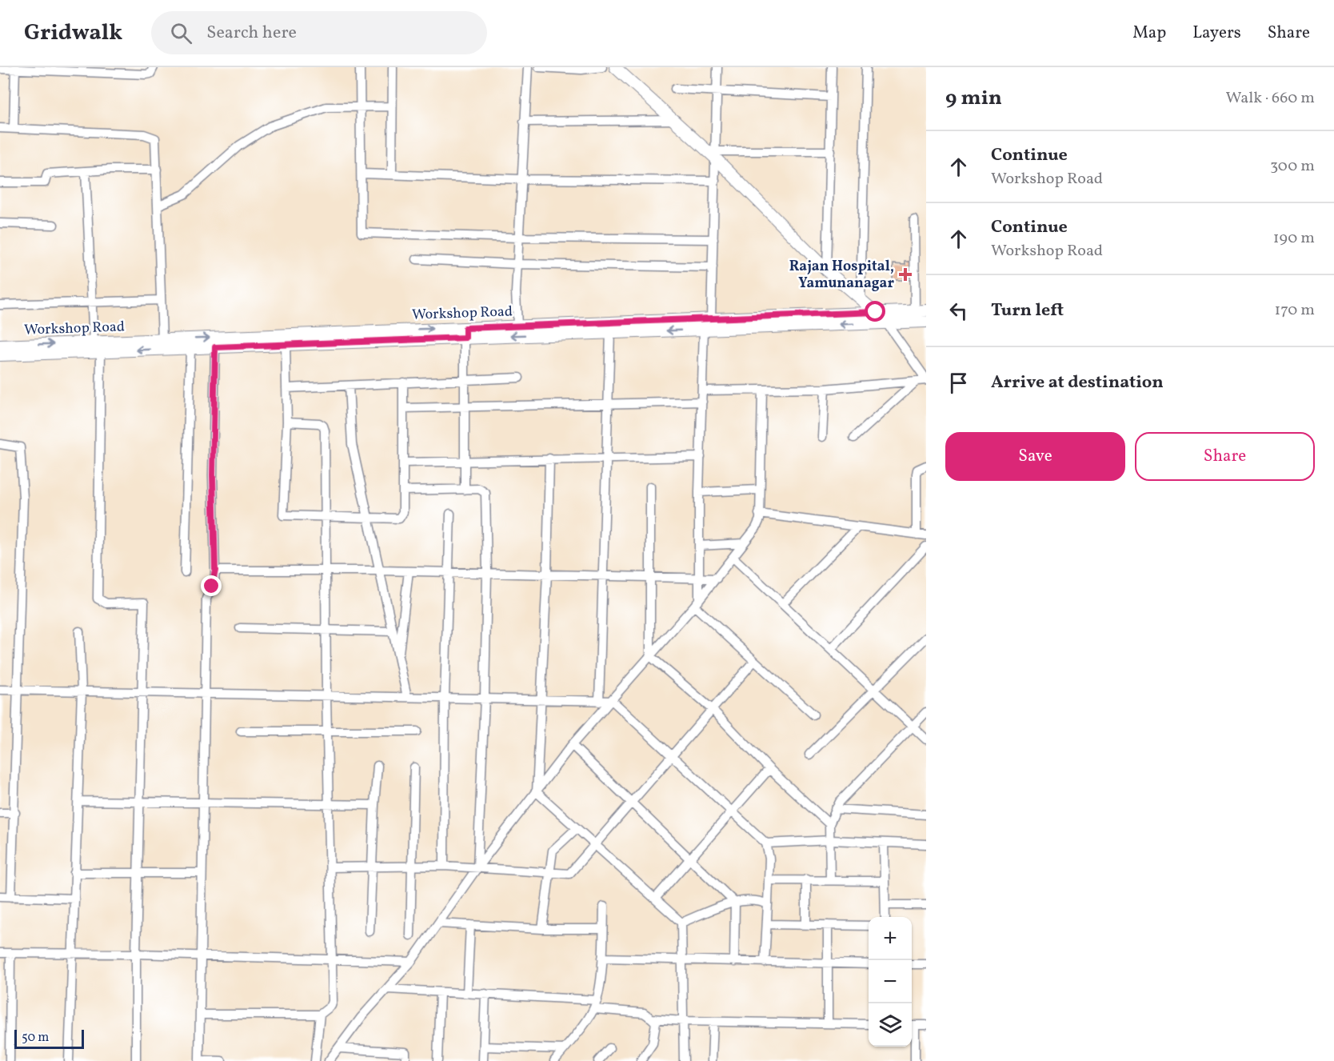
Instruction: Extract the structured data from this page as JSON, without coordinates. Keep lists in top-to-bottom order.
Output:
{
  "streets": {
    "main road": ["Workshop Road"]
  },
  "places": {
    "health": ["Rajan Hospital, Yamunanagar"]
  },
  "scale_bar": "50 m",
  "page": {
    "header": "Gridwalk",
    "search": "Search here",
    "nav": ["Map", "Layers", "Share"],
    "heading": ["9 min", "Walk · 660 m"],
    "list": [
      ["Continue", "Workshop Road", "300 m"],
      ["Continue", "Workshop Road", "190 m"],
      ["Turn left", "170 m"],
      "Arrive at destination"
    ],
    "buttons": ["Save", "Share"],
    "map_buttons": ["+", "−"],
    "scale": "50 m"
  }
}
